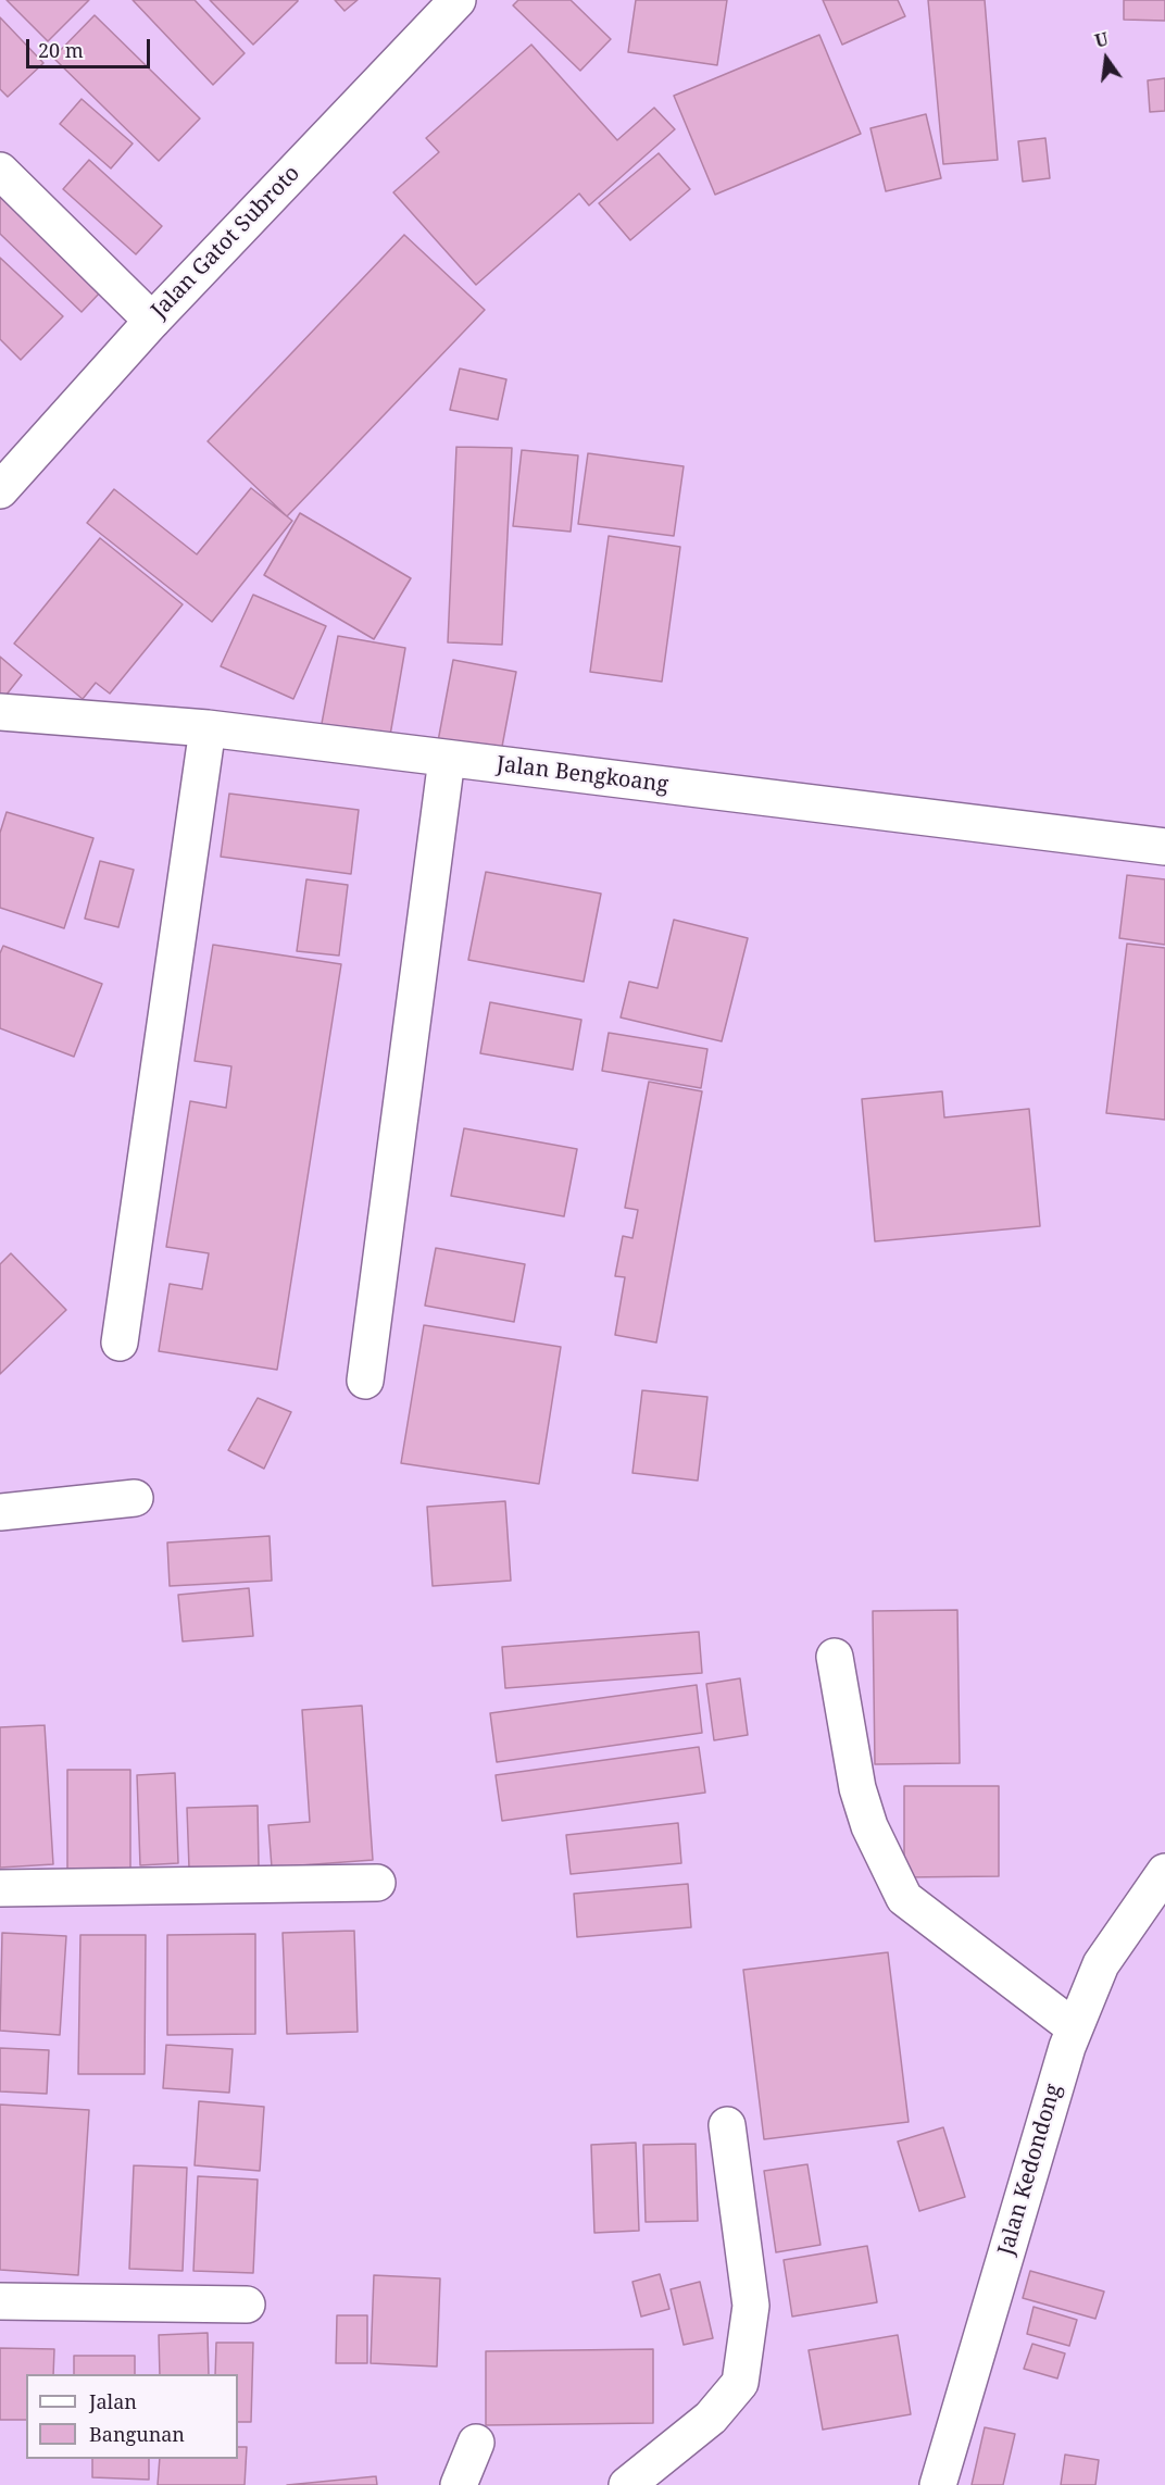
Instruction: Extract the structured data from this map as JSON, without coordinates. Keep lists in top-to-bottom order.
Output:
{
  "streets": {
    "street": ["Jalan Gatot Subroto", "Jalan Bengkoang", "Jalan Kedondong"]
  },
  "legend": ["Jalan", "Bangunan"],
  "scale_bar": "20 m",
  "north": "top"
}
